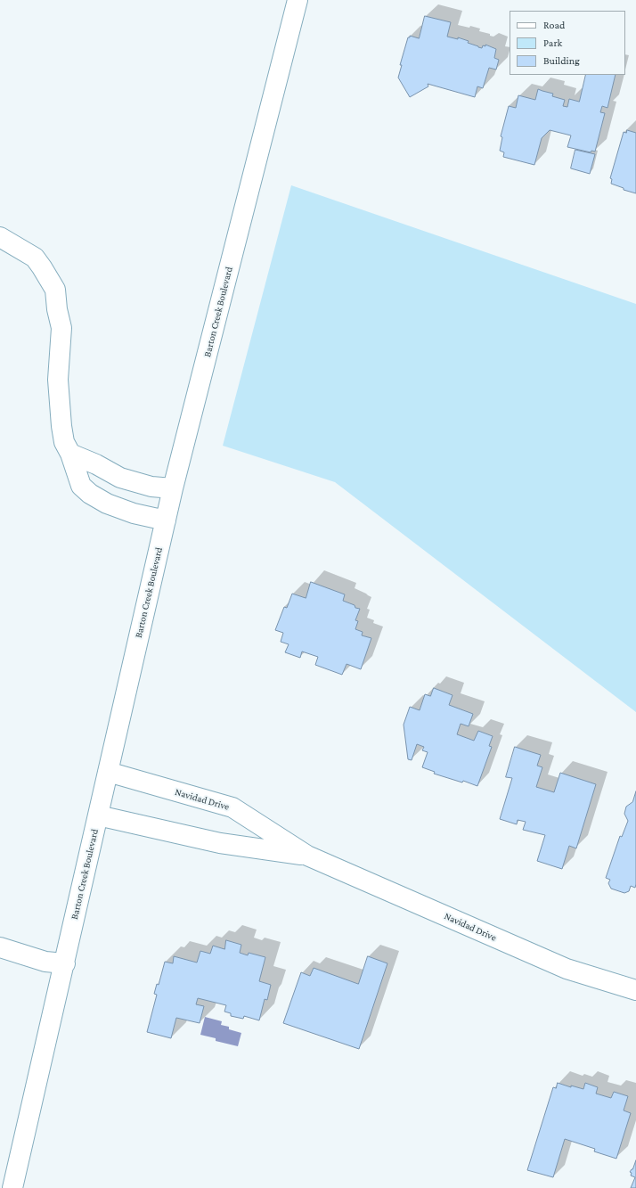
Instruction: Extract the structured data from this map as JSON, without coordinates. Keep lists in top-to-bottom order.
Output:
{
  "streets": {
    "street": ["Barton Creek Boulevard", "Navidad Drive"]
  },
  "crossings": [
    ["Barton Creek Boulevard", "Navidad Drive"]
  ],
  "legend": ["Road", "Park", "Building"]
}
